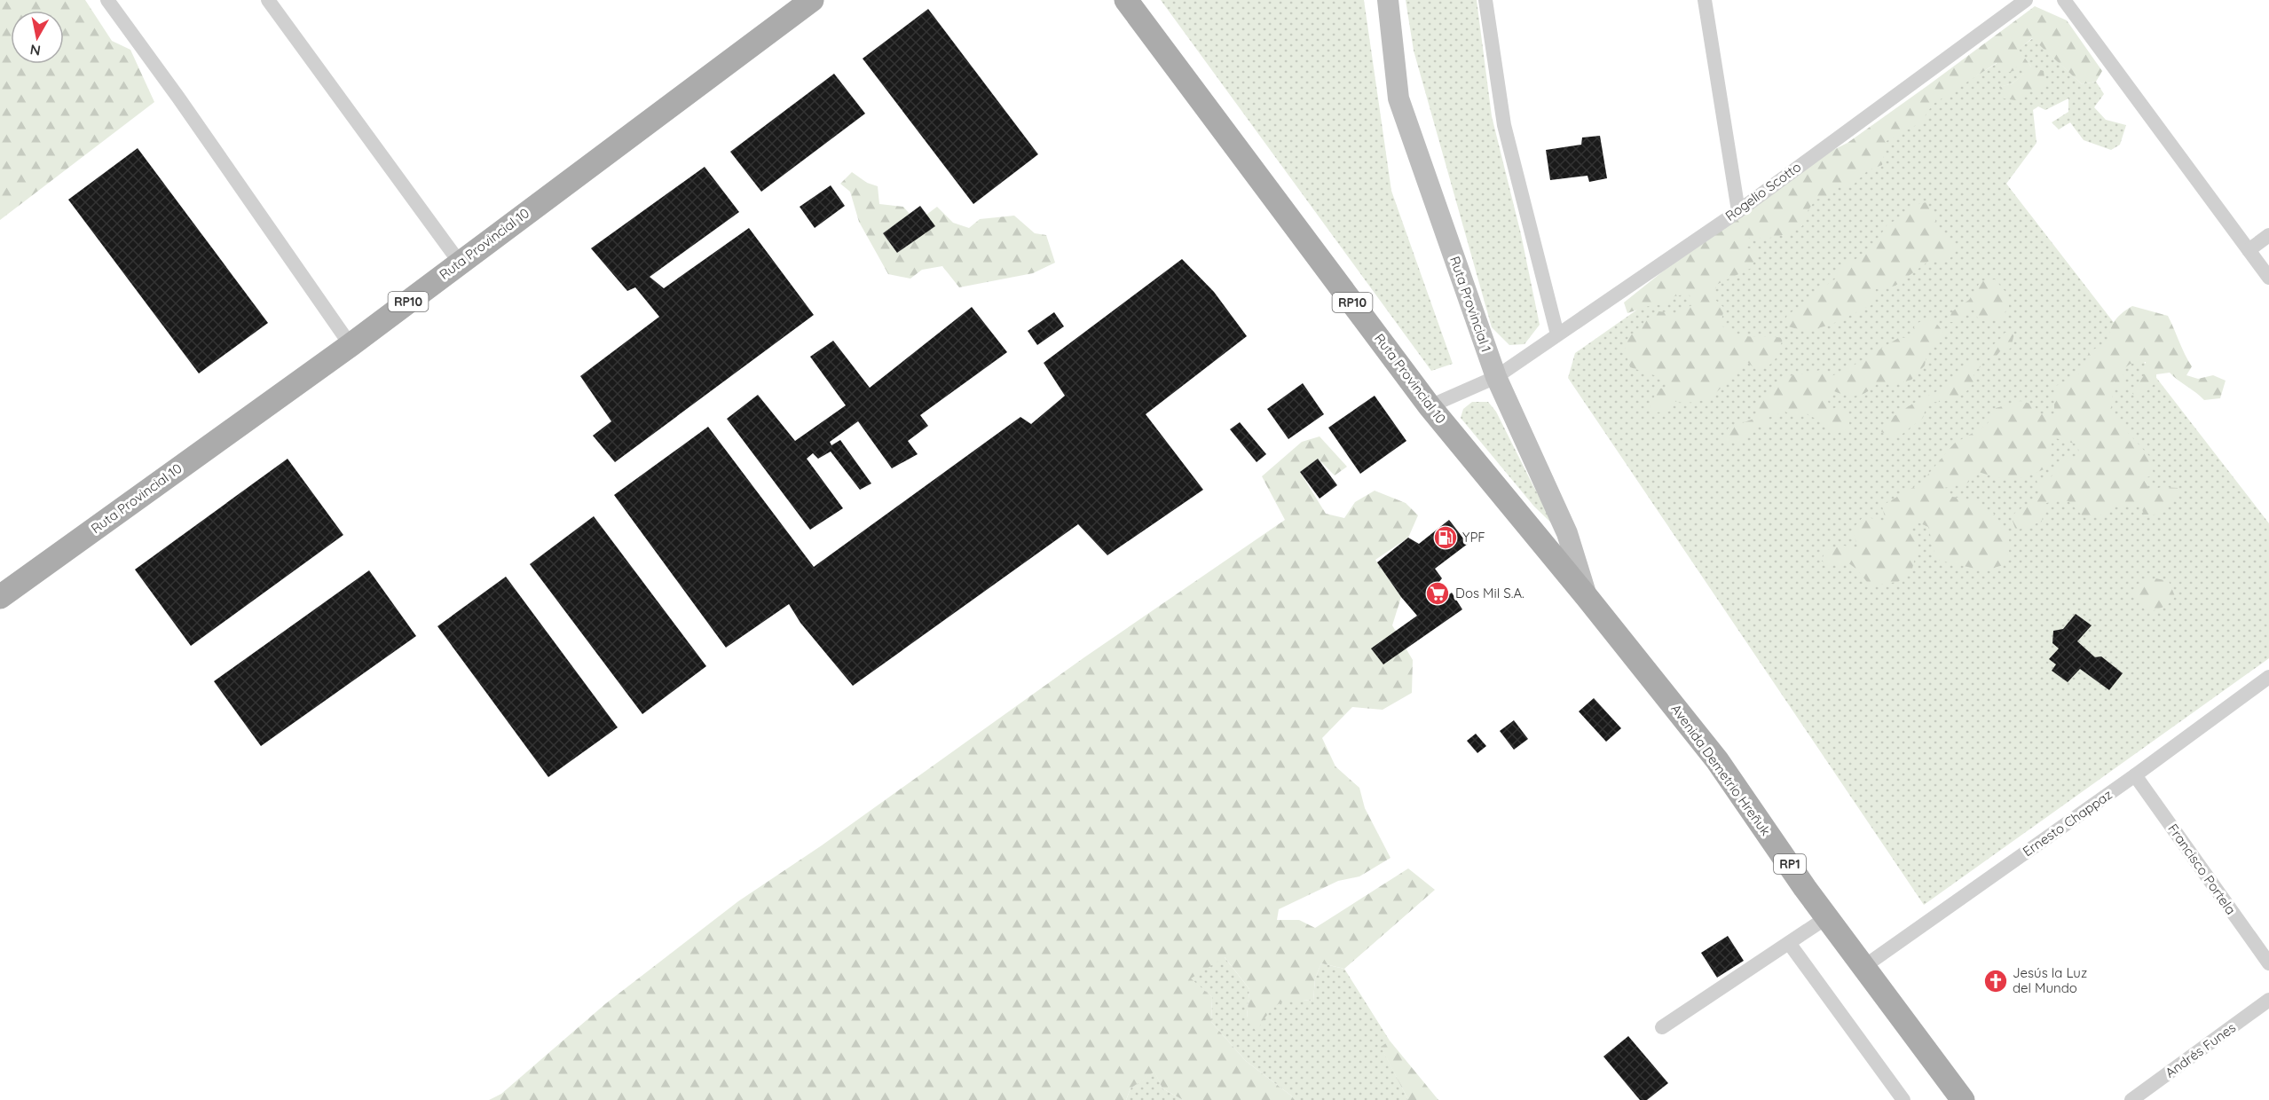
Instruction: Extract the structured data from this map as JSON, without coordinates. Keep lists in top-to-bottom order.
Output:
{
  "streets": {
    "main road": [
      "Ruta Provincial 10",
      "RP10",
      "Ruta Provincial 1",
      "Avenida Demetrio Hreñuk",
      "RP1"
    ],
    "street": [
      "Rogelio Scotto",
      "Ernesto Chappaz",
      "Francisco Portela",
      "Andrés Funes"
    ]
  },
  "crossings": [
    ["Rogelio Scotto", "Ruta Provincial 10"],
    ["Rogelio Scotto", "Ruta Provincial 1"],
    ["Ruta Provincial 10", "Ruta Provincial 1"],
    ["Ruta Provincial 10", "Avenida Demetrio Hreñuk"],
    ["Ruta Provincial 1", "Avenida Demetrio Hreñuk"],
    ["Avenida Demetrio Hreñuk", "Ernesto Chappaz"],
    ["Ernesto Chappaz", "Francisco Portela"]
  ],
  "places": {
    "fuel station": ["YPF"],
    "supermarket": ["Dos Mil S.A."],
    "church": ["Jesús la Luz del Mundo"]
  },
  "north": "bottom"
}
